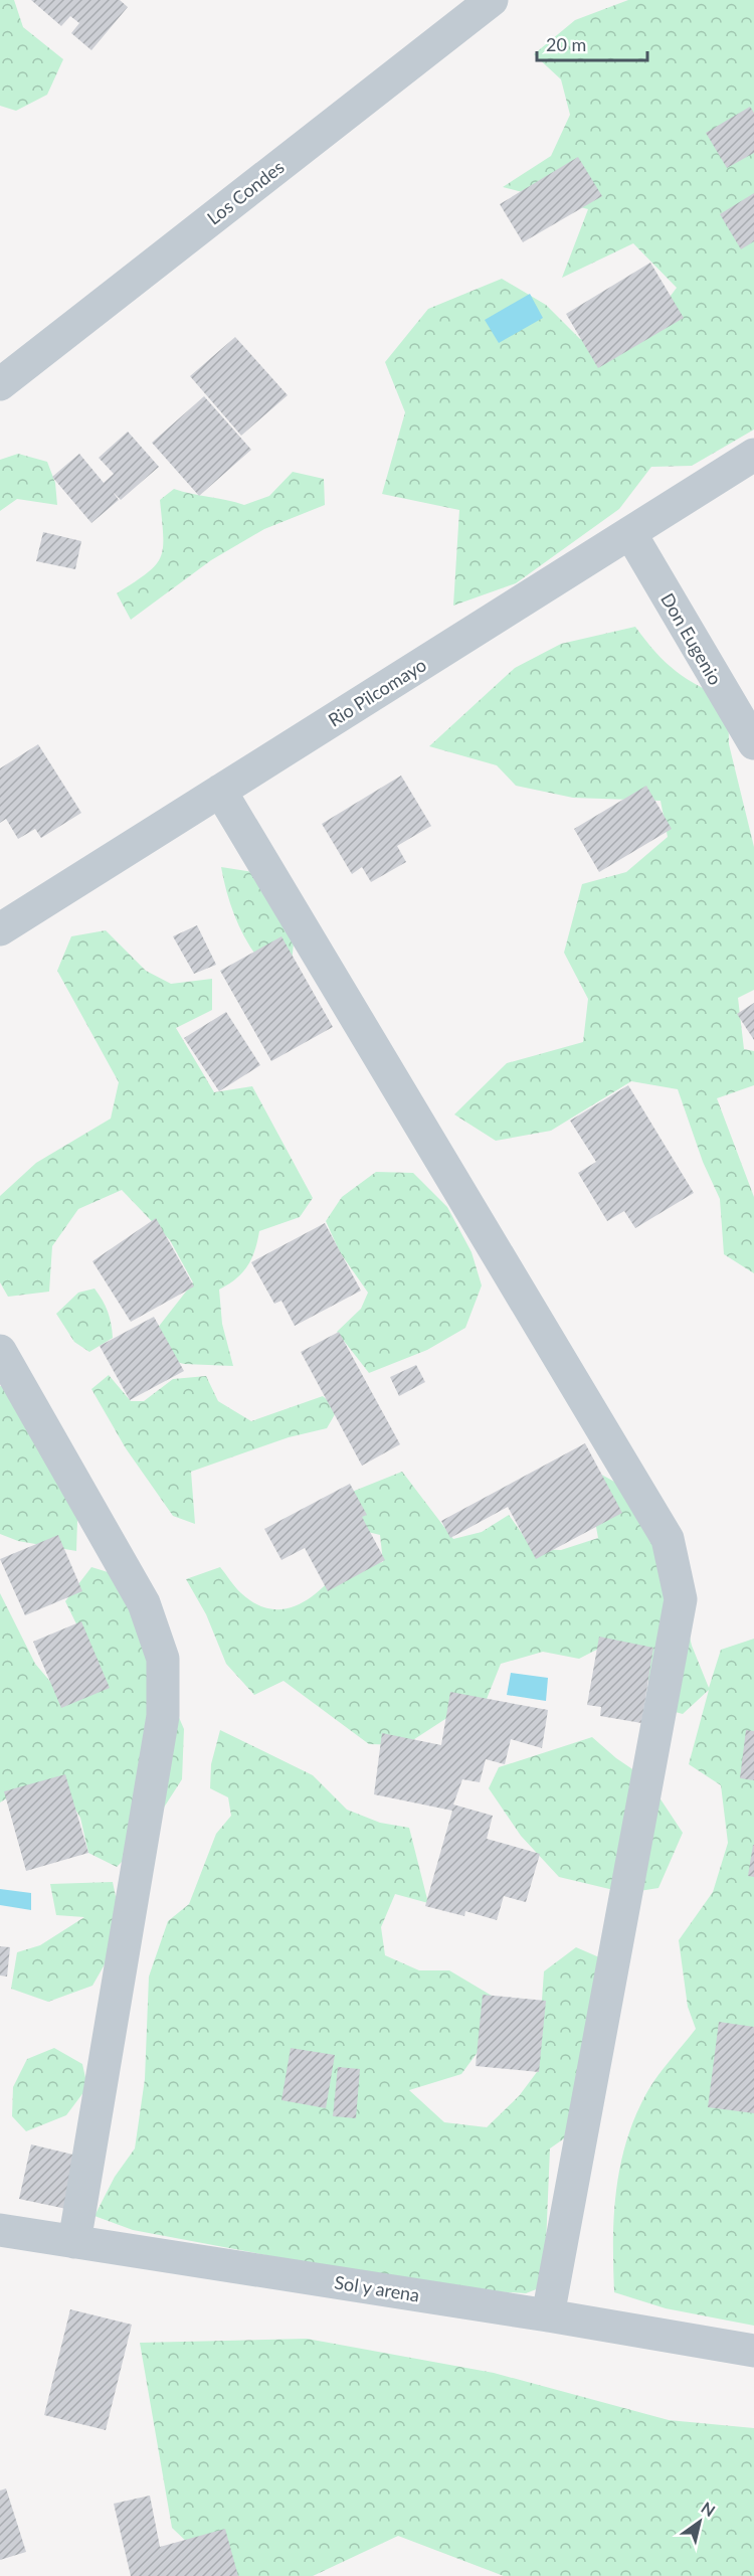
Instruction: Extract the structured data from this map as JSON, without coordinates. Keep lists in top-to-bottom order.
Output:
{
  "streets": {
    "street": [
      "Los Condes",
      "Don Eugenio",
      "Rio Pilcomayo",
      "Sol y arena"
    ]
  },
  "crossings": [
    ["Don Eugenio", "Rio Pilcomayo"]
  ],
  "scale_bar": "20 m",
  "north": "top right"
}
